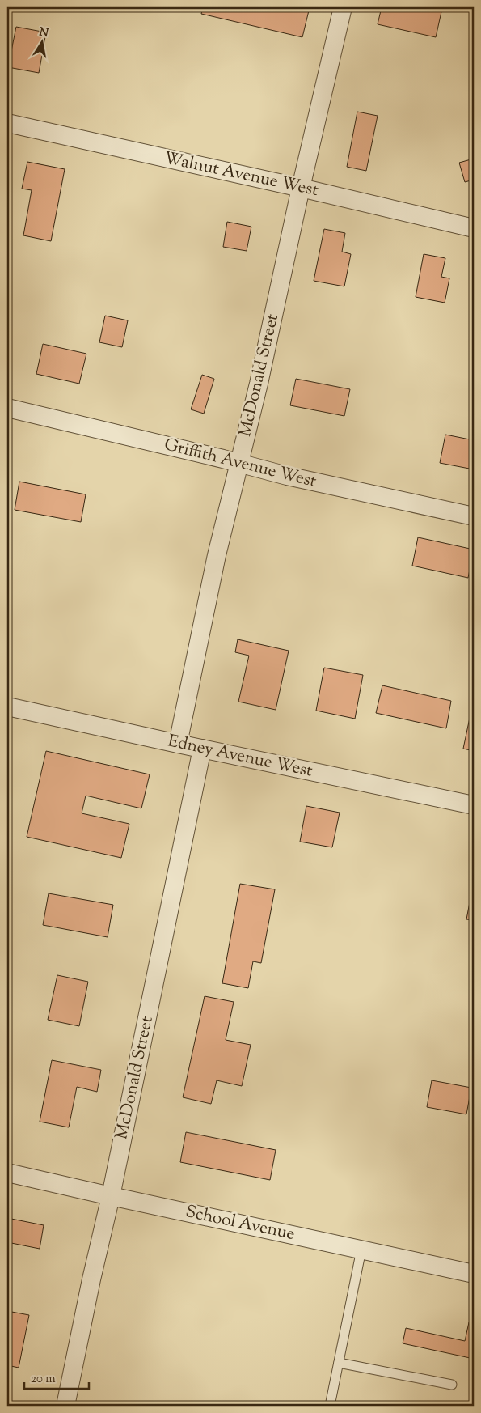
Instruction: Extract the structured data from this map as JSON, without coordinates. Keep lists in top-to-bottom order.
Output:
{
  "streets": {
    "street": [
      "Walnut Avenue West",
      "McDonald Street",
      "Griffith Avenue West",
      "Edney Avenue West",
      "School Avenue"
    ]
  },
  "crossings": [
    ["Walnut Avenue West", "McDonald Street"],
    ["McDonald Street", "Griffith Avenue West"],
    ["McDonald Street", "Edney Avenue West"],
    ["McDonald Street", "School Avenue"]
  ],
  "scale_bar": "20 m",
  "north": "top"
}
